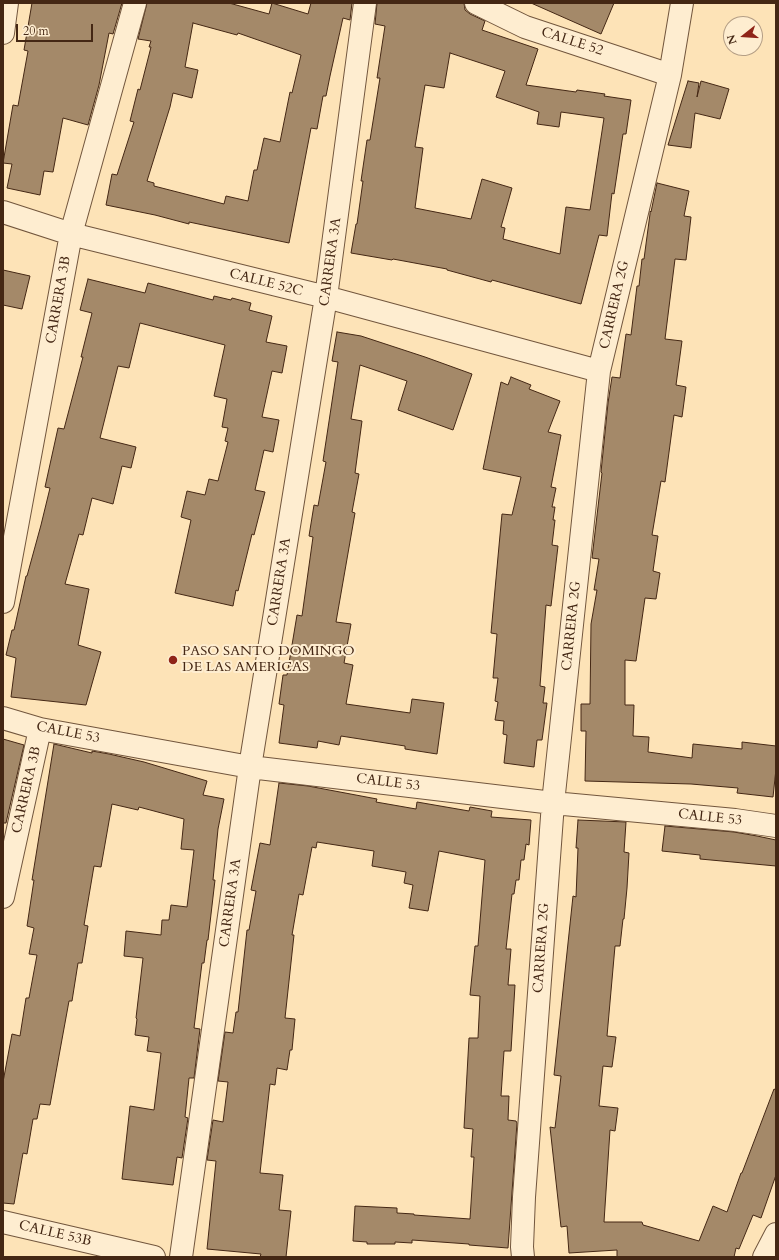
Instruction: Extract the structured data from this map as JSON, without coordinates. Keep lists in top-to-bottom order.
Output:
{
  "streets": {
    "street": [
      "CALLE 52",
      "CARRERA 3A",
      "CALLE 52C",
      "CARRERA 3B",
      "CARRERA 2G",
      "CALLE 53",
      "CALLE 53B"
    ]
  },
  "crossings": [
    ["CALLE 52", "CARRERA 2G"],
    ["CARRERA 3A", "CALLE 52C"],
    ["CARRERA 3A", "CALLE 53"],
    ["CALLE 52C", "CARRERA 3B"],
    ["CALLE 52C", "CARRERA 2G"],
    ["CARRERA 3B", "CALLE 53"],
    ["CARRERA 2G", "CALLE 53"]
  ],
  "places": ["PASO SANTO DOMINGO DE LAS AMERICAS"],
  "scale_bar": "20 m",
  "north": "left"
}
